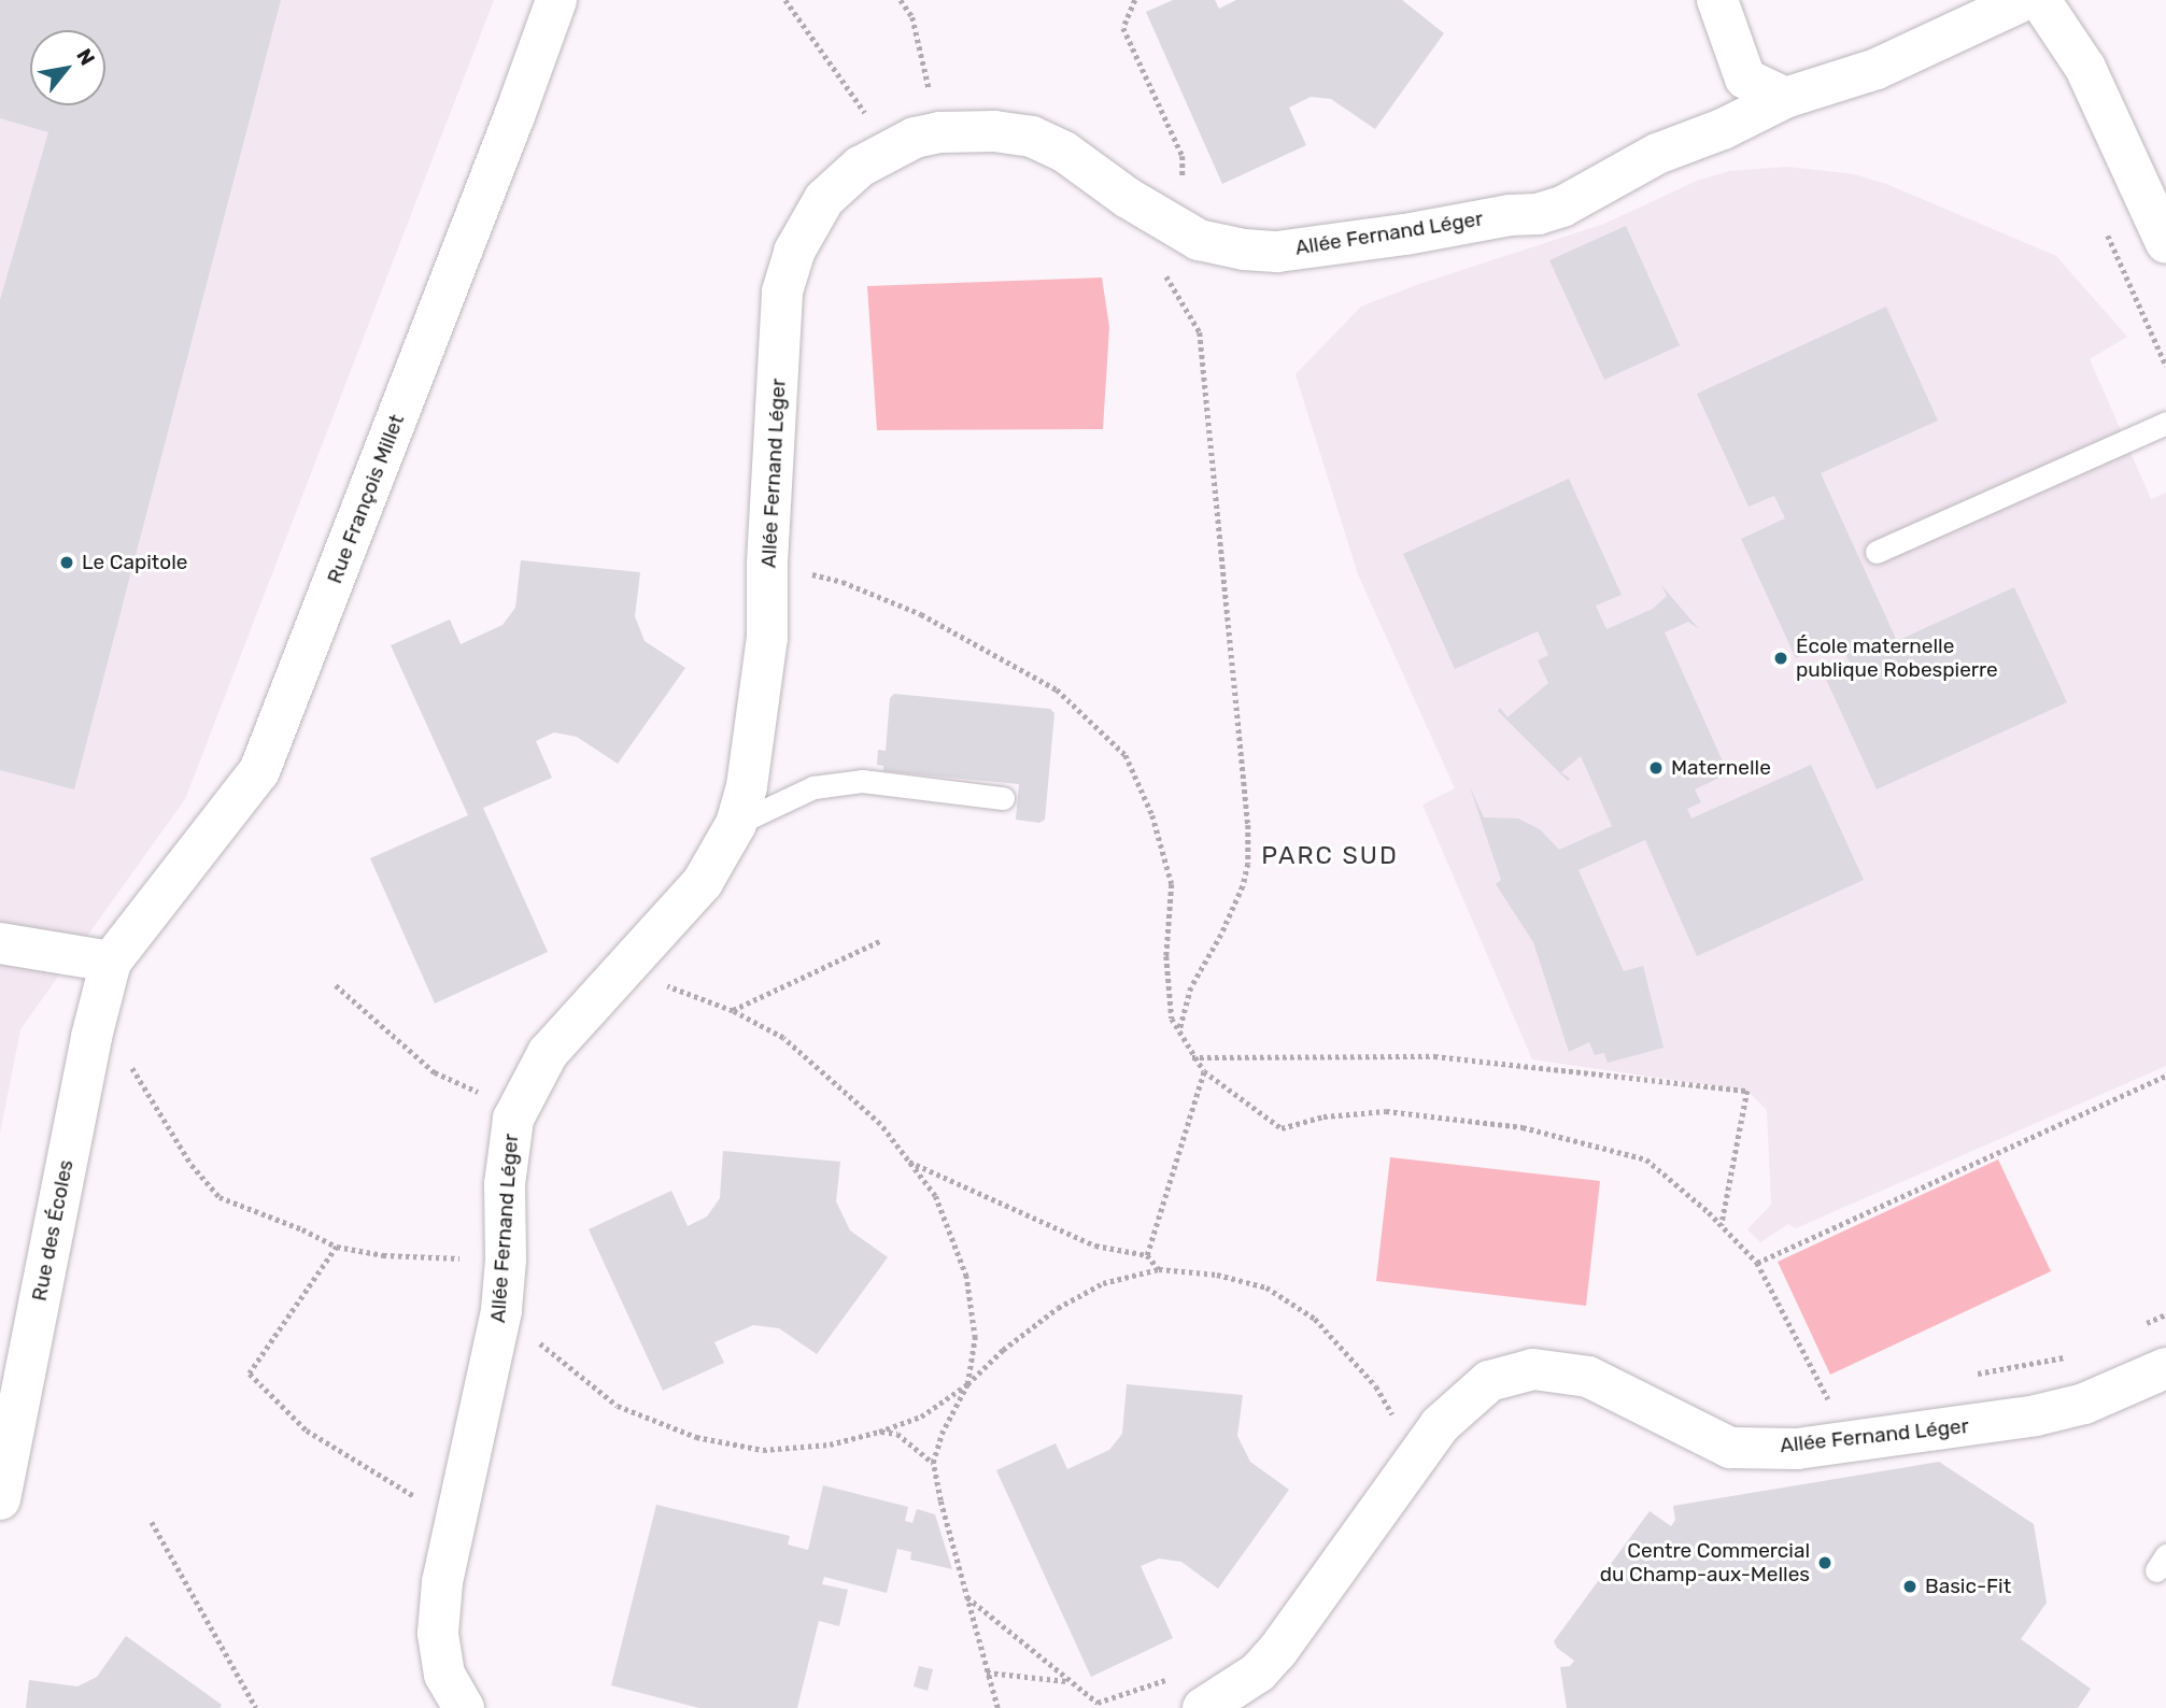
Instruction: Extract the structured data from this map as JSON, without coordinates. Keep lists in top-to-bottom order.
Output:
{
  "streets": {
    "street": ["Allée Fernand Léger", "Rue François Millet", "Rue des Écoles"]
  },
  "crossings": [
    ["Rue François Millet", "Rue des Écoles"]
  ],
  "districts": ["PARC SUD"],
  "places": [
    "Le Capitole",
    "École maternelle publique Robespierre",
    "Maternelle",
    "Centre Commercial du Champ-aux-Melles",
    "Basic-Fit"
  ],
  "north": "top right"
}
